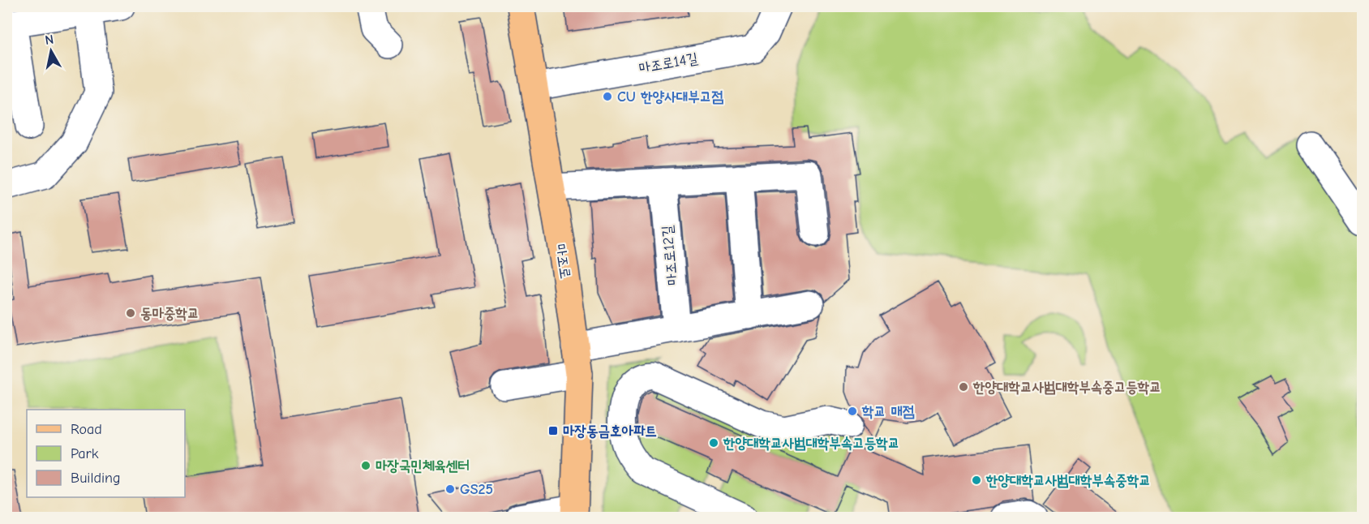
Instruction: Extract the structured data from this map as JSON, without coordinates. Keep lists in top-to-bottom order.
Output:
{
  "streets": {
    "main road": ["마조로"],
    "street": ["마조로14길", "마조로12길"]
  },
  "crossings": [
    ["마조로14길", "마조로"]
  ],
  "places": {
    "other": [
      "CU 한양사대부고점",
      "동마중학교",
      "한양대학교사범대학부속중고등학교",
      "학교 매점",
      "한양대학교사범대학부속고등학교",
      "마장국민체육센터",
      "한양대학교사범대학부속중학교",
      "GS25"
    ],
    "transit": ["마장동금호아파트"]
  },
  "legend": ["Road", "Park", "Building"],
  "north": "top"
}
